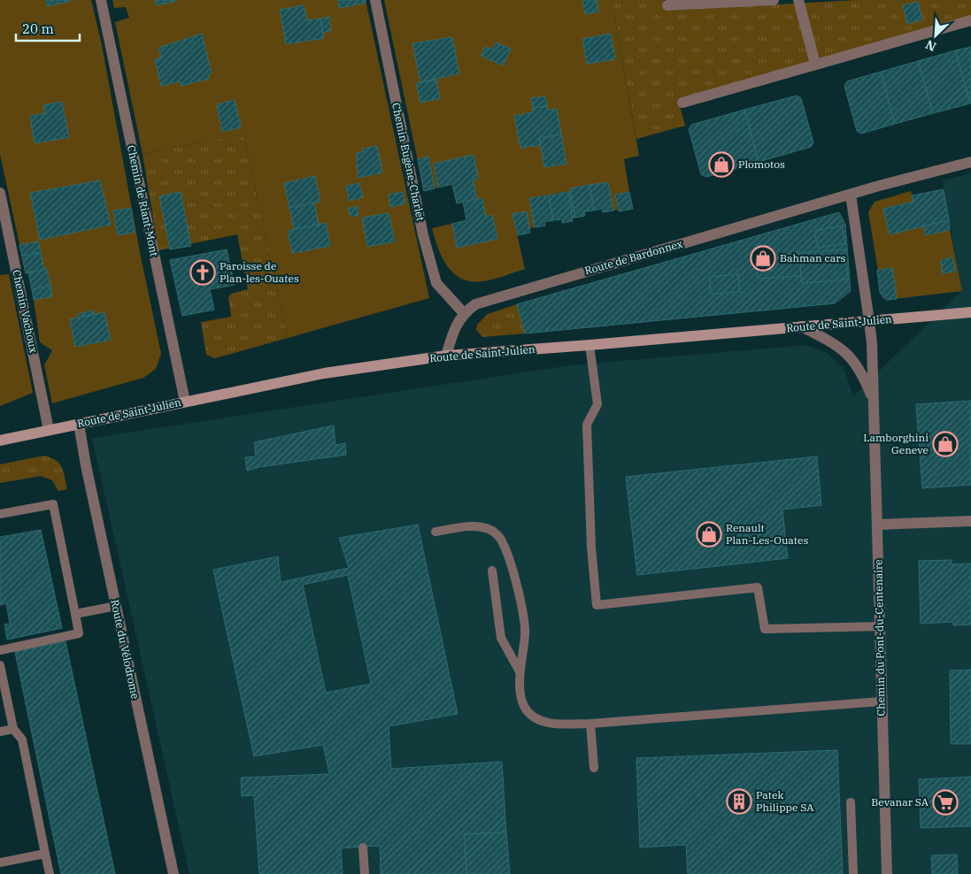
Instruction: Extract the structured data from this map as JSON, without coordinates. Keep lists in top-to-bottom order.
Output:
{
  "streets": {
    "main road": ["Route de Saint-Julien"],
    "street": [
      "Chemin Eugène-Charlet",
      "Chemin de Riant-Mont",
      "Route de Bardonnex",
      "Chemin Vachoux",
      "Chemin du Pont-du-Centenaire",
      "Route du Vélodrome"
    ]
  },
  "crossings": [
    ["Chemin Eugène-Charlet", "Route de Bardonnex"],
    ["Chemin de Riant-Mont", "Route de Saint-Julien"],
    ["Chemin Vachoux", "Route de Saint-Julien"],
    ["Route de Saint-Julien", "Chemin du Pont-du-Centenaire"],
    ["Route de Saint-Julien", "Route du Vélodrome"]
  ],
  "places": {
    "shop": [
      "Plomotos",
      "Bahman cars",
      "Lamborghini Geneve",
      "Renault Plan-Les-Ouates"
    ],
    "church": ["Paroisse de Plan-les-Ouates"],
    "building": ["Patek Philippe SA"],
    "supermarket": ["Bevanar SA"]
  },
  "scale_bar": "20 m",
  "north": "bottom left"
}
